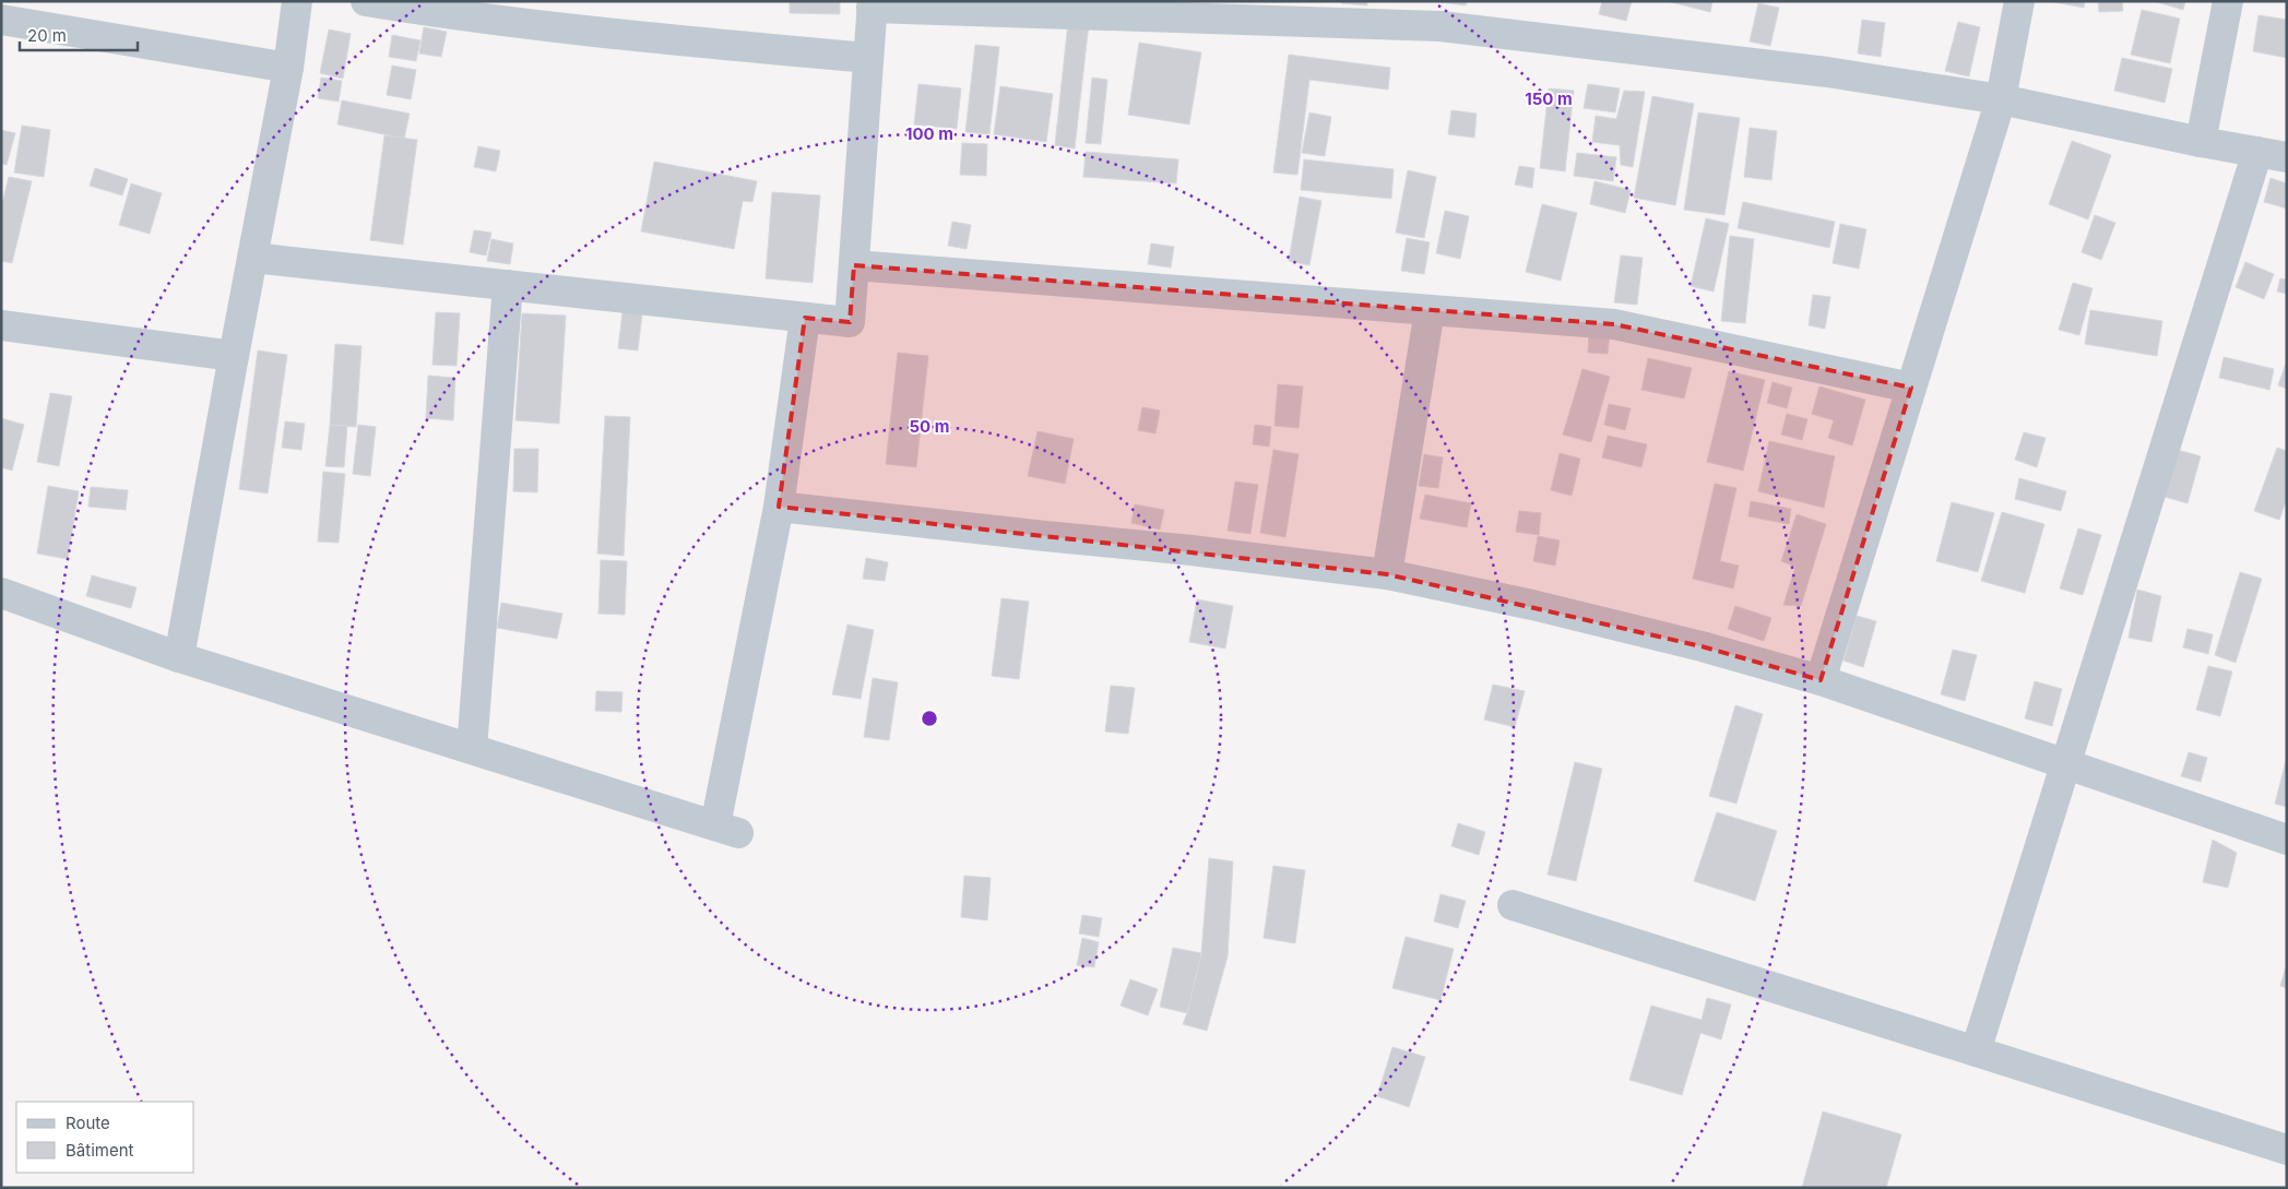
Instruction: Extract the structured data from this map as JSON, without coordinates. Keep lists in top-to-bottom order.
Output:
{
  "legend": ["Route", "Bâtiment"],
  "scale_bar": "20 m",
  "rings": ["150 m", "100 m", "50 m"]
}
